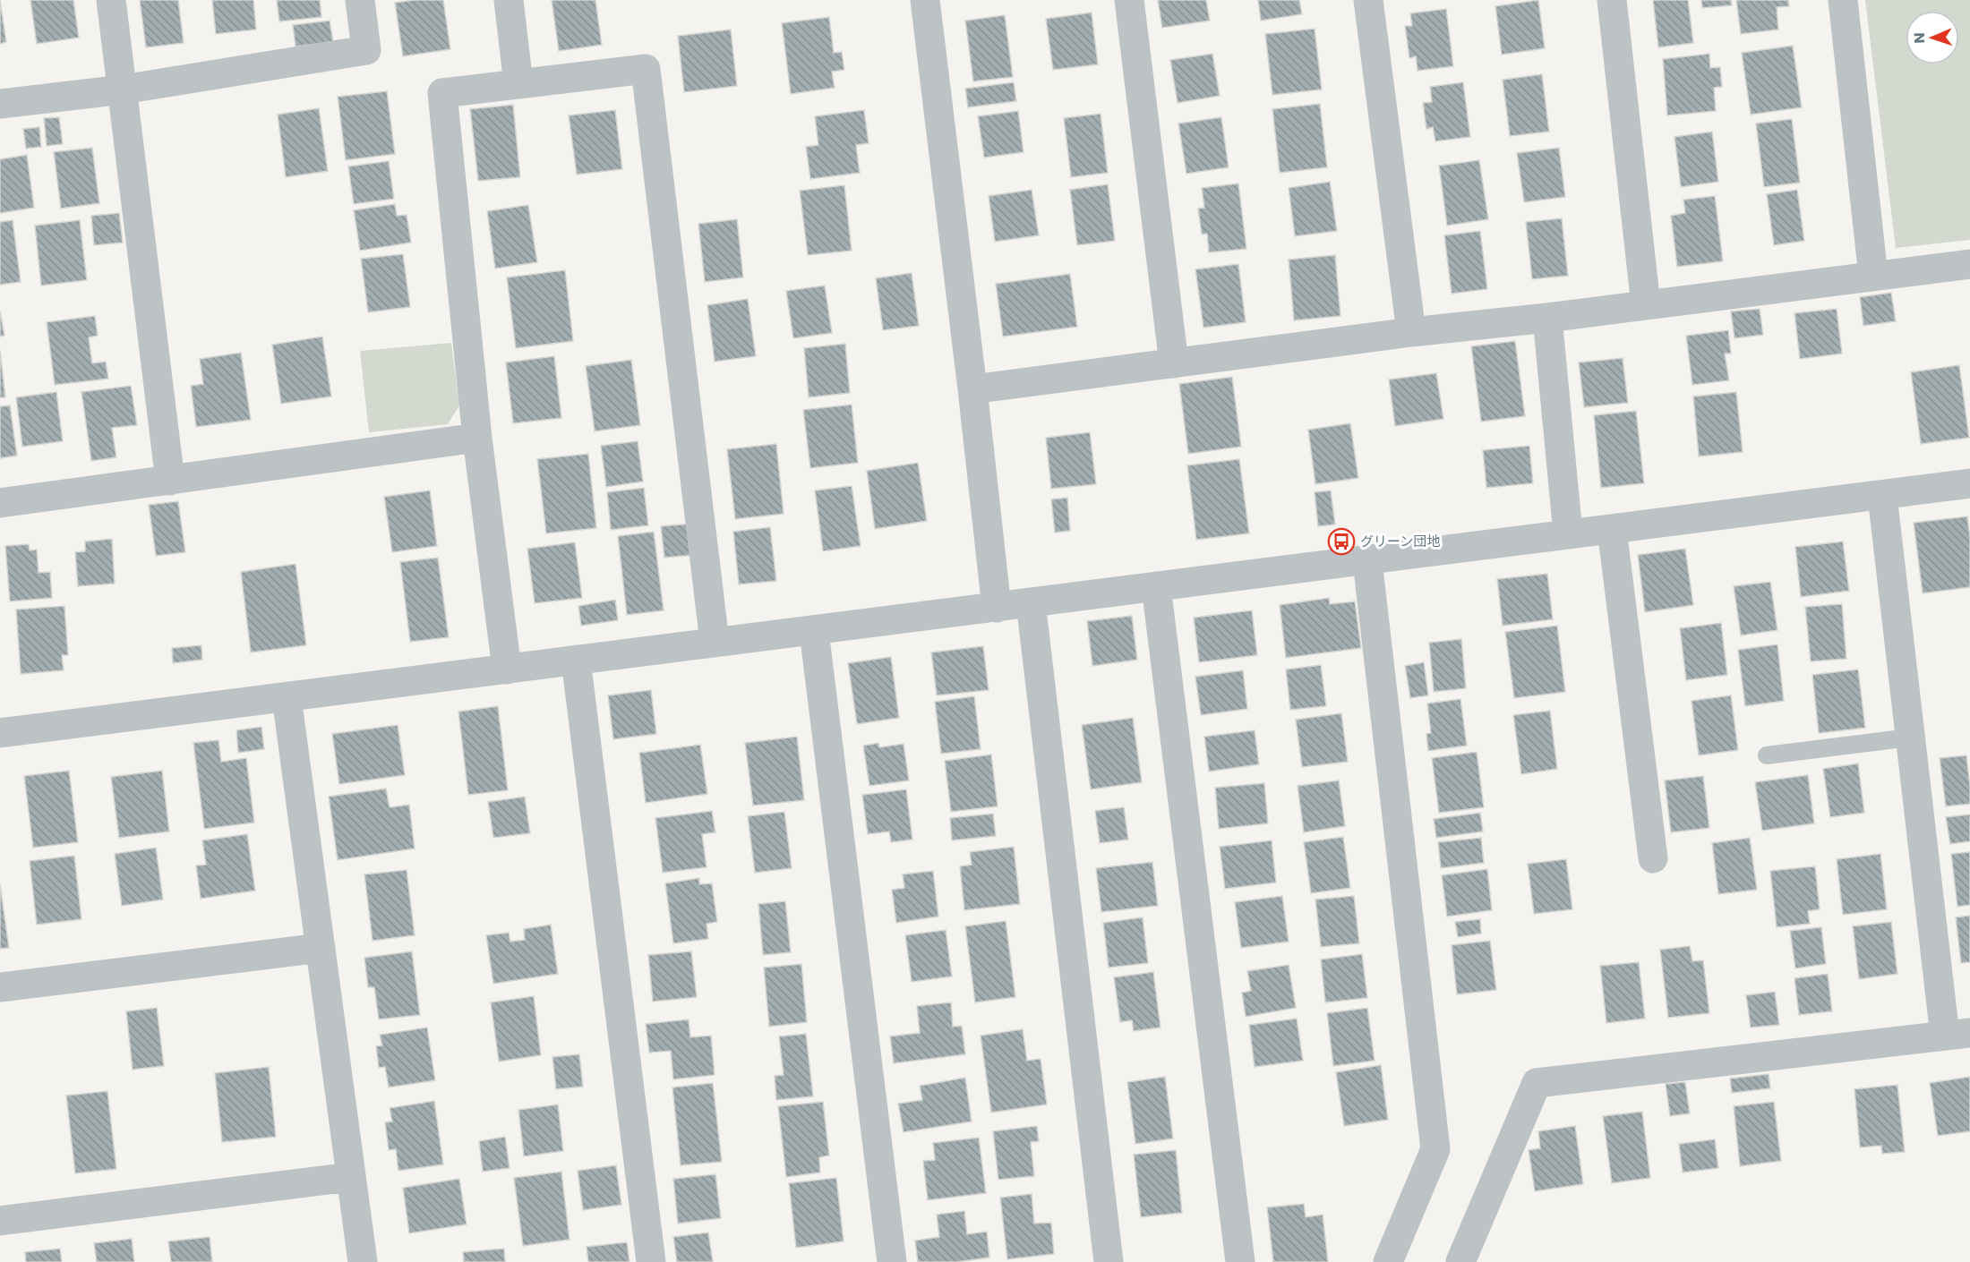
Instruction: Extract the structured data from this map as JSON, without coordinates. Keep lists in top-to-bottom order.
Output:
{
  "places": {
    "bus stop": ["グリーン団地"]
  },
  "north": "left"
}
